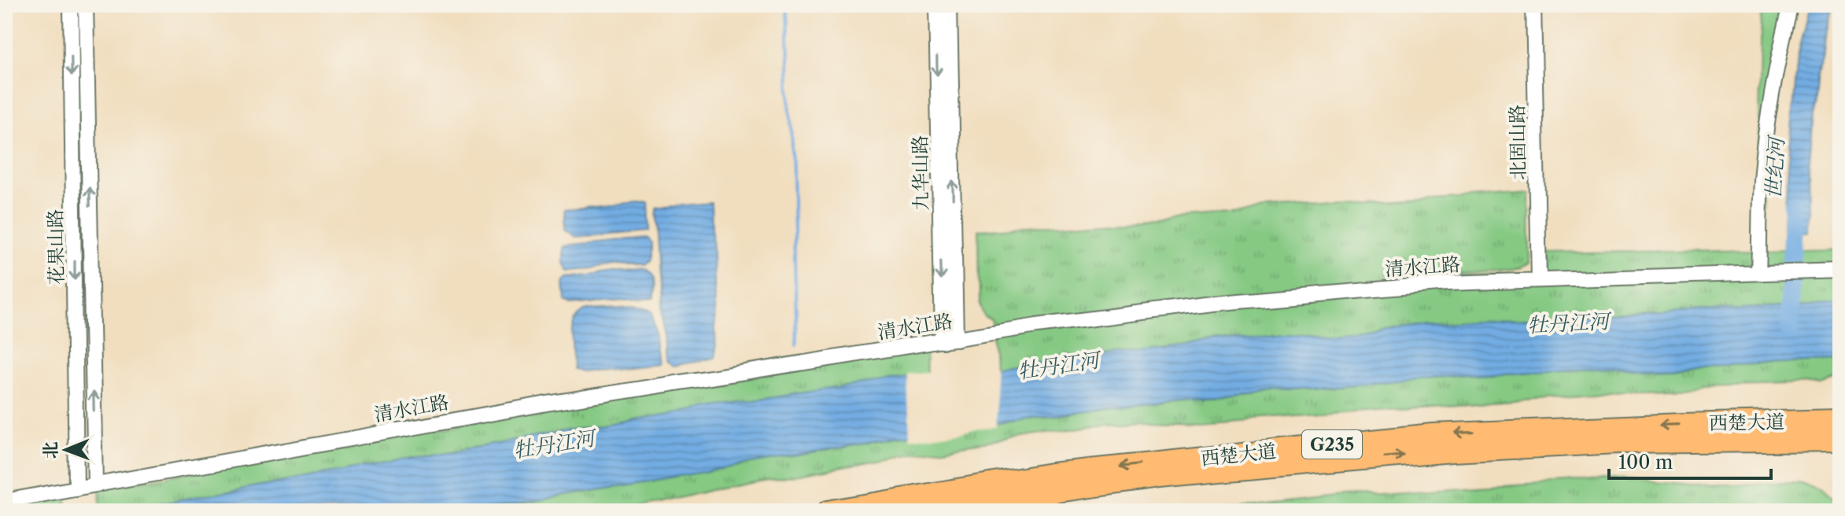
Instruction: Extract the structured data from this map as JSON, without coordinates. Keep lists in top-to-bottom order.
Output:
{
  "streets": {
    "highway": ["西楚大道", "G235"],
    "street": [
      "北固山路",
      "九华山路",
      "花果山路",
      "清水江路"
    ]
  },
  "crossings": [
    ["北固山路", "清水江路"],
    ["九华山路", "清水江路"],
    ["花果山路", "清水江路"]
  ],
  "water": ["世纪河", "牡丹江河"],
  "scale_bar": "100 m",
  "north": "left"
}
